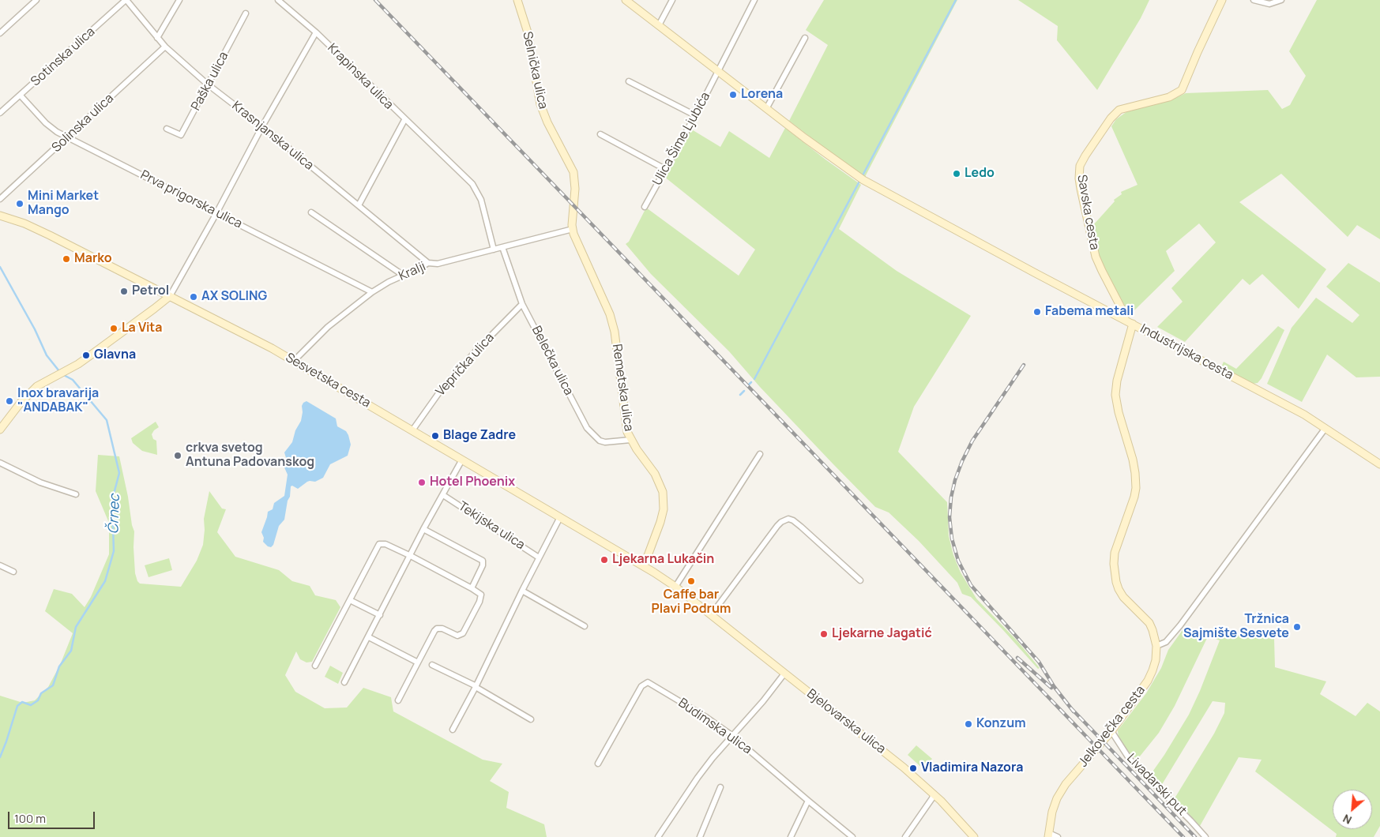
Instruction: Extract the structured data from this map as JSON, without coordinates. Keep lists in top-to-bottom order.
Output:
{
  "streets": {
    "street": [
      "Sotinska ulica",
      "Selnička ulica",
      "Krapinska ulica",
      "Paška ulica",
      "Solinska ulica",
      "Krasnjanska ulica",
      "Ulica Šime Ljubića",
      "Prva prigorska ulica",
      "Savska cesta",
      "Kralji",
      "Industrijska cesta",
      "Belečka ulica",
      "Veprička ulica",
      "Sesvetska cesta",
      "Remetska ulica",
      "Tekijska ulica",
      "Bjelovarska ulica",
      "Budimska ulica",
      "Jelkovečka cesta",
      "Livadarski put"
    ]
  },
  "crossings": [
    ["Sotinska ulica", "Krasnjanska ulica"],
    ["Sotinska ulica", "Prva prigorska ulica"],
    ["Selnička ulica", "Kralji"],
    ["Selnička ulica", "Remetska ulica"],
    ["Krapinska ulica", "Krasnjanska ulica"],
    ["Krapinska ulica", "Kralji"],
    ["Paška ulica", "Krasnjanska ulica"],
    ["Solinska ulica", "Krasnjanska ulica"],
    ["Solinska ulica", "Prva prigorska ulica"],
    ["Krasnjanska ulica", "Kralji"],
    ["Ulica Šime Ljubića", "Industrijska cesta"],
    ["Prva prigorska ulica", "Kralji"],
    ["Savska cesta", "Industrijska cesta"],
    ["Kralji", "Belečka ulica"],
    ["Kralji", "Remetska ulica"],
    ["Industrijska cesta", "Jelkovečka cesta"],
    ["Belečka ulica", "Veprička ulica"],
    ["Belečka ulica", "Remetska ulica"],
    ["Veprička ulica", "Sesvetska cesta"],
    ["Sesvetska cesta", "Remetska ulica"],
    ["Sesvetska cesta", "Tekijska ulica"],
    ["Sesvetska cesta", "Bjelovarska ulica"],
    ["Remetska ulica", "Bjelovarska ulica"],
    ["Jelkovečka cesta", "Livadarski put"]
  ],
  "water": ["Črnec"],
  "places": [
    "Lorena",
    "Ledo",
    "Mini Market Mango",
    "Marko",
    "Petrol",
    "AX SOLING",
    "Fabema metali",
    "La Vita",
    "Glavna",
    "Inox bravarija \"ANDABAK\"",
    "Blage Zadre",
    "crkva svetog Antuna Padovanskog",
    "Hotel Phoenix",
    "Ljekarna Lukačin",
    "Caffe bar Plavi Podrum",
    "Tržnica Sajmište Sesvete",
    "Ljekarne Jagatić",
    "Konzum",
    "Vladimira Nazora"
  ],
  "scale_bar": "100 m",
  "north": "bottom left"
}
